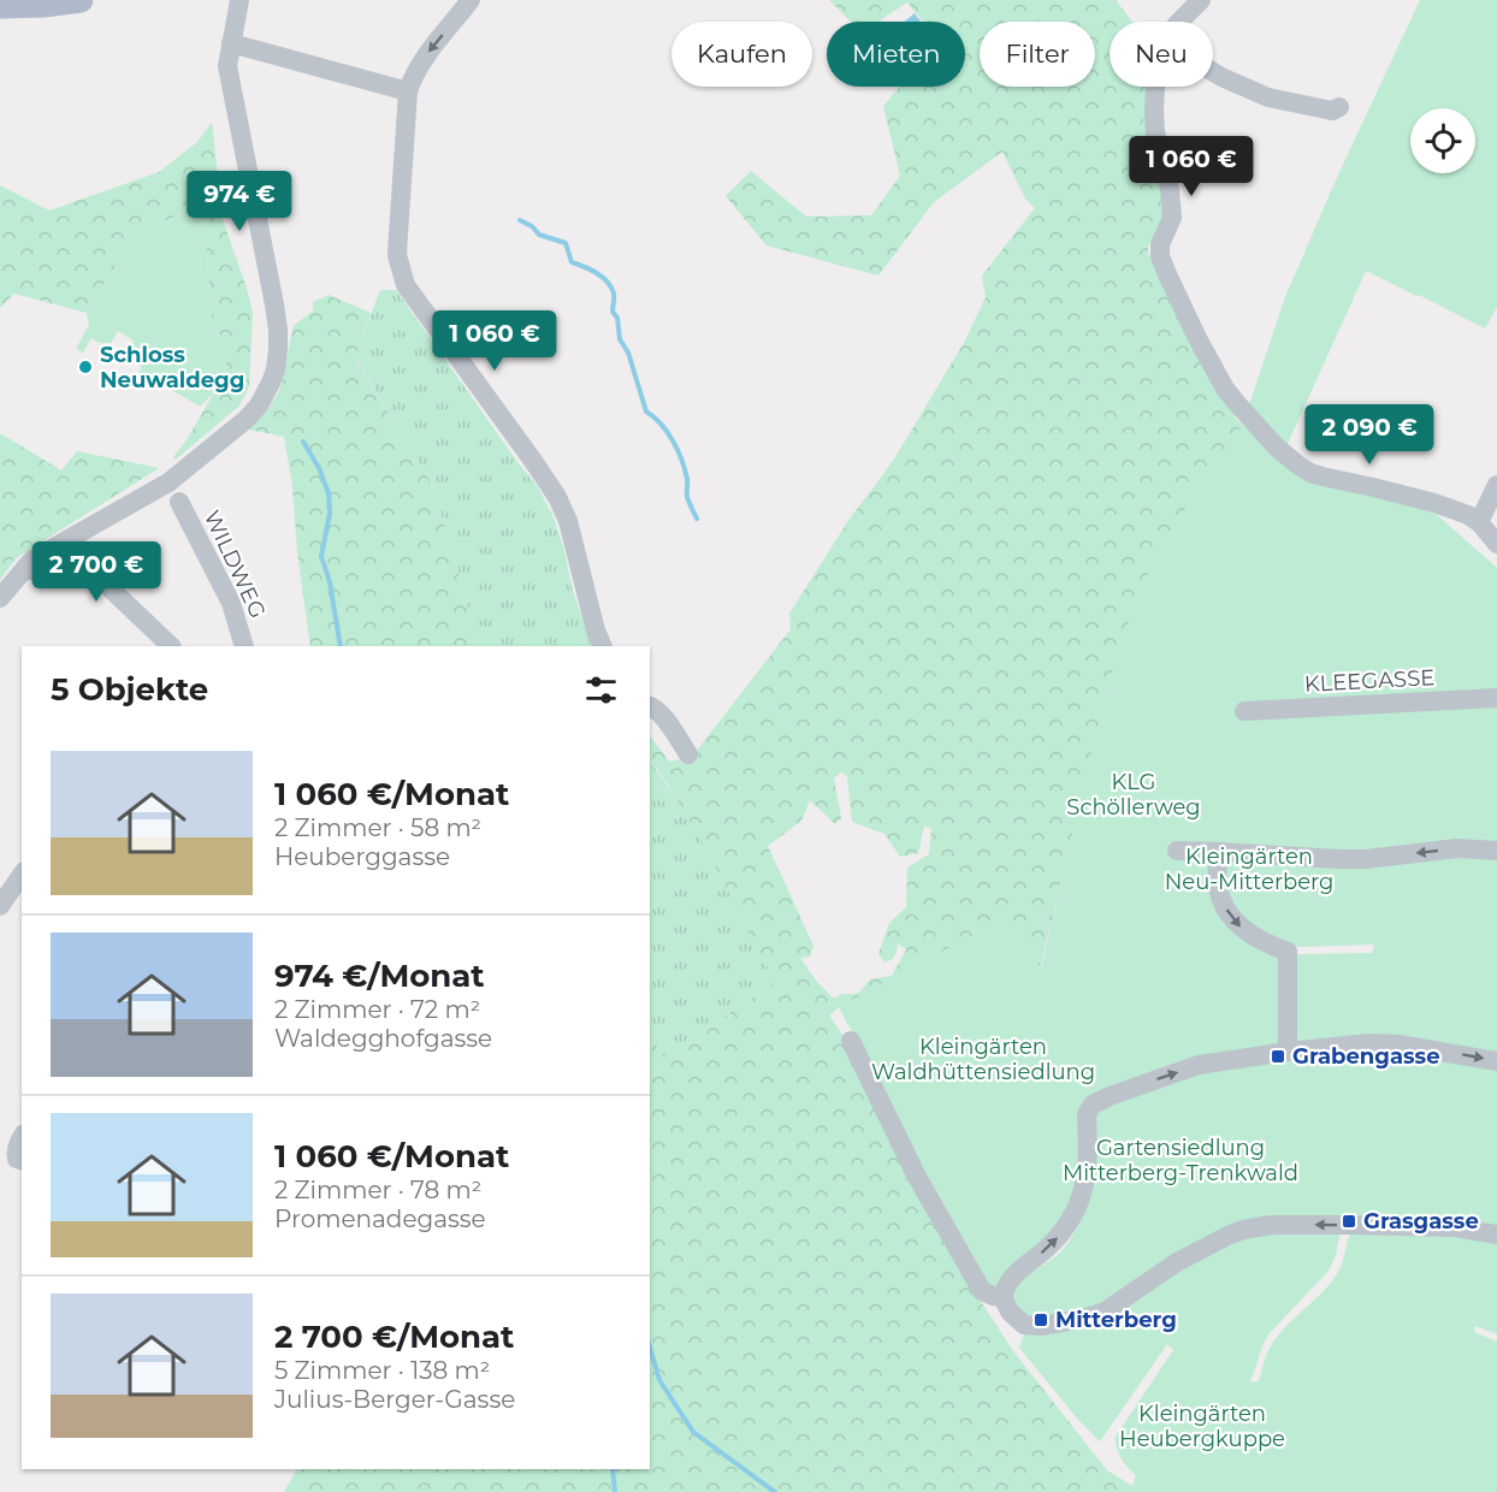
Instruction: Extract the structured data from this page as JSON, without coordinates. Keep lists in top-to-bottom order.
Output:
{
  "streets": {
    "street": ["WILDWEG", "KLEEGASSE"]
  },
  "parks": [
    "KLG Schöllerweg",
    "Kleingärten Neu-Mitterberg",
    "Kleingärten Waldhüttensiedlung",
    "Gartensiedlung Mitterberg-Trenkwald",
    "Kleingärten Heubergkuppe"
  ],
  "places": {
    "other": ["Schloss Neuwaldegg"],
    "transit": ["Grabengasse", "Grasgasse", "Mitterberg"]
  },
  "page": {
    "chip": [
      "Kaufen",
      "Mieten",
      "Filter",
      "Neu"
    ],
    "price": [
      "1 060 €",
      "974 €",
      "1 060 €",
      "2 090 €",
      "2 700 €"
    ],
    "heading": "5 Objekte",
    "list": [
      {
        "name": "1 060 €/Monat",
        "note": "2 Zimmer · 58 m² · Heuberggasse"
      },
      {
        "name": "974 €/Monat",
        "note": "2 Zimmer · 72 m² · Waldegghofgasse"
      },
      {
        "name": "1 060 €/Monat",
        "note": "2 Zimmer · 78 m² · Promenadegasse"
      },
      {
        "name": "2 700 €/Monat",
        "note": "5 Zimmer · 138 m² · Julius-Berger-Gasse"
      }
    ]
  }
}
